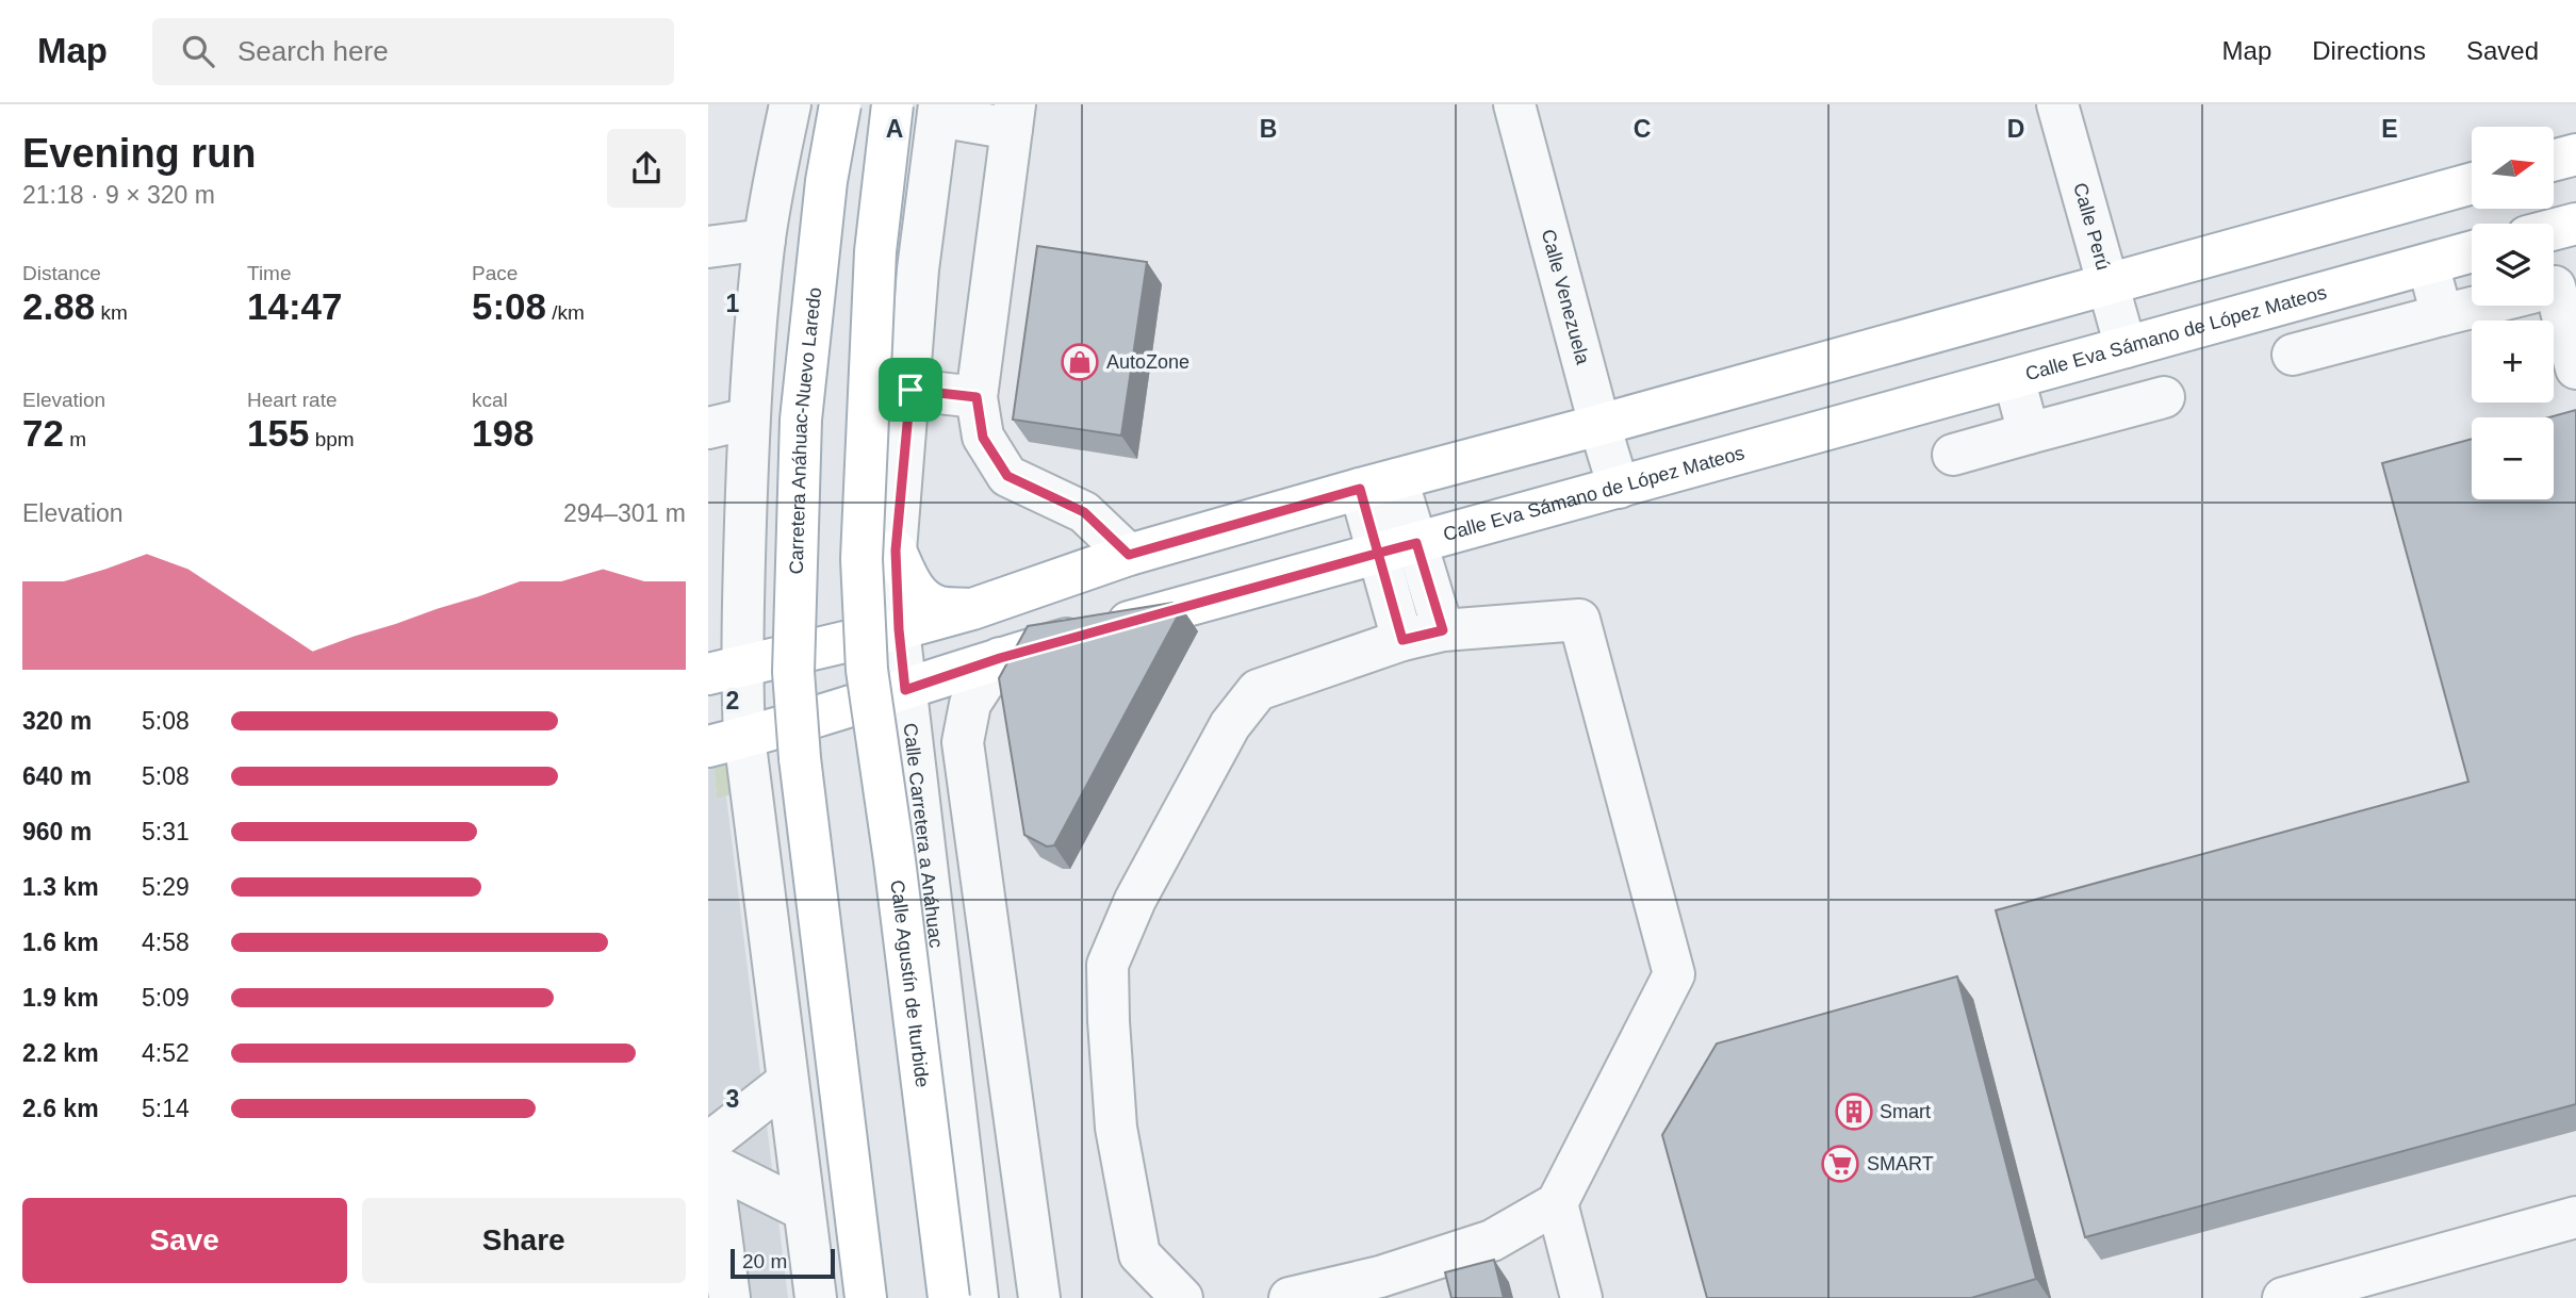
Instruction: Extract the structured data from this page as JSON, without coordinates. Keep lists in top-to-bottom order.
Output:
{
  "streets": {
    "main road": ["Calle Eva Sámano de López Mateos", "Carretera Anáhuac-Nuevo Laredo", "Calle Agustín de Iturbide"],
    "street": ["Calle Perú", "Calle Venezuela", "Calle Carretera a Anáhuac"]
  },
  "crossings": [
    ["Calle Perú", "Calle Eva Sámano de López Mateos"],
    ["Calle Venezuela", "Calle Eva Sámano de López Mateos"],
    ["Calle Eva Sámano de López Mateos", "Calle Carretera a Anáhuac"]
  ],
  "places": {
    "shop": ["AutoZone"],
    "building": ["Smart"],
    "supermarket": ["SMART"]
  },
  "scale_bar": "20 m",
  "north": "right",
  "page": {
    "header": "Map",
    "search": "Search here",
    "nav": ["Map", "Directions", "Saved"],
    "heading": ["Evening run", "21:18 · 9 × 320 m"],
    "map_buttons": ["+", "−"],
    "stats": [
      ["Distance", "2.88 km"],
      ["Time", "14:47"],
      ["Pace", "5:08 /km"],
      ["Elevation", "72 m"],
      ["Heart rate", "155 bpm"],
      ["kcal", "198"]
    ],
    "chart": ["Elevation", "294–301 m"],
    "list": [
      {
        "name": "320 m",
        "note": "5:08"
      },
      {
        "name": "640 m",
        "note": "5:08"
      },
      {
        "name": "960 m",
        "note": "5:31"
      },
      {
        "name": "1.3 km",
        "note": "5:29"
      },
      {
        "name": "1.6 km",
        "note": "4:58"
      },
      {
        "name": "1.9 km",
        "note": "5:09"
      },
      {
        "name": "2.2 km",
        "note": "4:52"
      },
      {
        "name": "2.6 km",
        "note": "5:14"
      }
    ],
    "buttons": ["Save", "Share"],
    "scale": "20 m"
  },
  "grid": {
    "columns": [
      "A",
      "B",
      "C",
      "D",
      "E"
    ],
    "rows": ["1", "2", "3"]
  }
}
